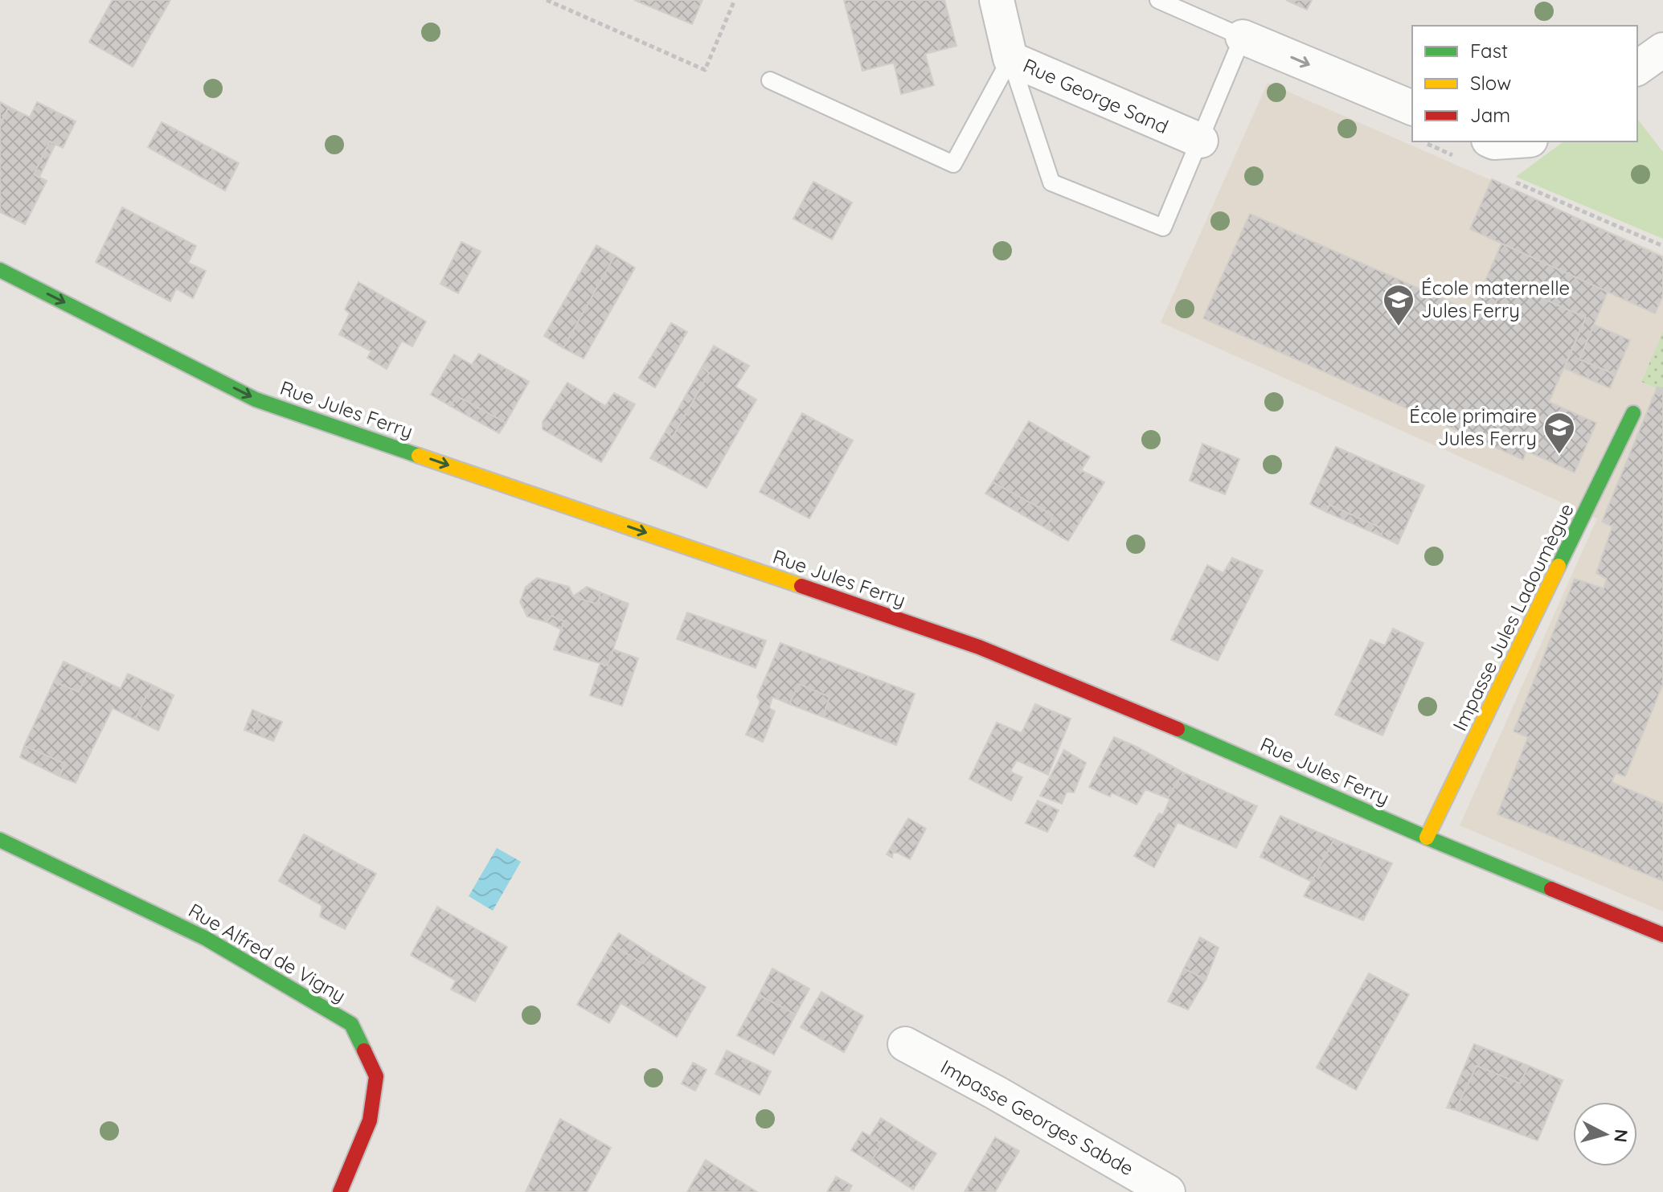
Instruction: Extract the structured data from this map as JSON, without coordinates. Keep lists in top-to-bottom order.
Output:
{
  "streets": {
    "street": [
      "Rue George Sand",
      "Rue Jules Ferry",
      "Impasse Jules Ladoumègue",
      "Rue Alfred de Vigny",
      "Impasse Georges Sabde"
    ]
  },
  "crossings": [
    ["Rue Jules Ferry", "Impasse Jules Ladoumègue"]
  ],
  "one_way": ["Rue Jules Ferry"],
  "places": {
    "school or university": ["École maternelle Jules Ferry", "École primaire Jules Ferry"]
  },
  "legend": ["Fast", "Slow", "Jam"],
  "north": "right"
}
